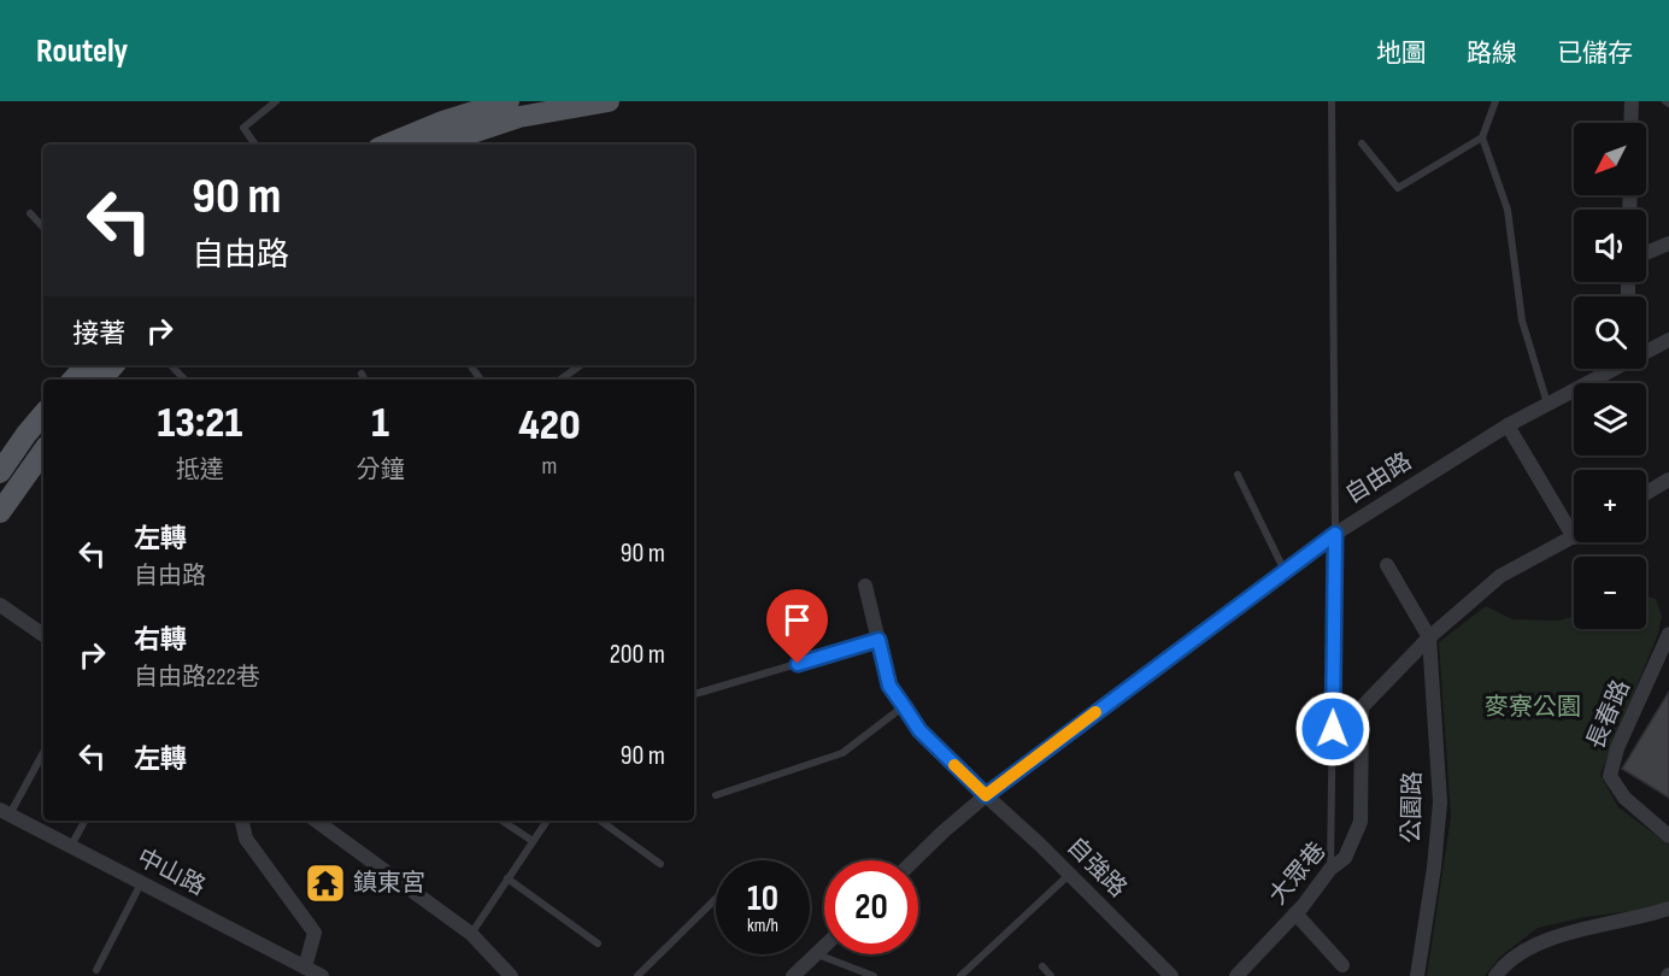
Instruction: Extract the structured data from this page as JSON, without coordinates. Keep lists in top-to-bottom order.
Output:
{
  "streets": {
    "street": [
      "自由路",
      "長春路",
      "公園路",
      "自強路",
      "中山路",
      "大眾巷"
    ]
  },
  "crossings": [
    ["自由路", "自強路"],
    ["公園路", "大眾巷"]
  ],
  "parks": ["麥寮公園"],
  "places": {
    "temple": ["鎮東宮"]
  },
  "north": "bottom left",
  "page": {
    "header": "Routely",
    "nav": ["地圖", "路線", "已儲存"],
    "map_buttons": ["+", "−"],
    "turn": ["90 m", "自由路"],
    "then": "接著",
    "eta": [
      "13:21",
      "抵達",
      "1",
      "分鐘",
      "420",
      "m"
    ],
    "list": [
      {
        "name": "左轉",
        "note": "自由路",
        "value": "90 m"
      },
      {
        "name": "右轉",
        "note": "自由路222巷",
        "value": "200 m"
      },
      {
        "name": "左轉",
        "value": "90 m"
      }
    ],
    "speed": "10 km/h",
    "limit": "20"
  }
}
